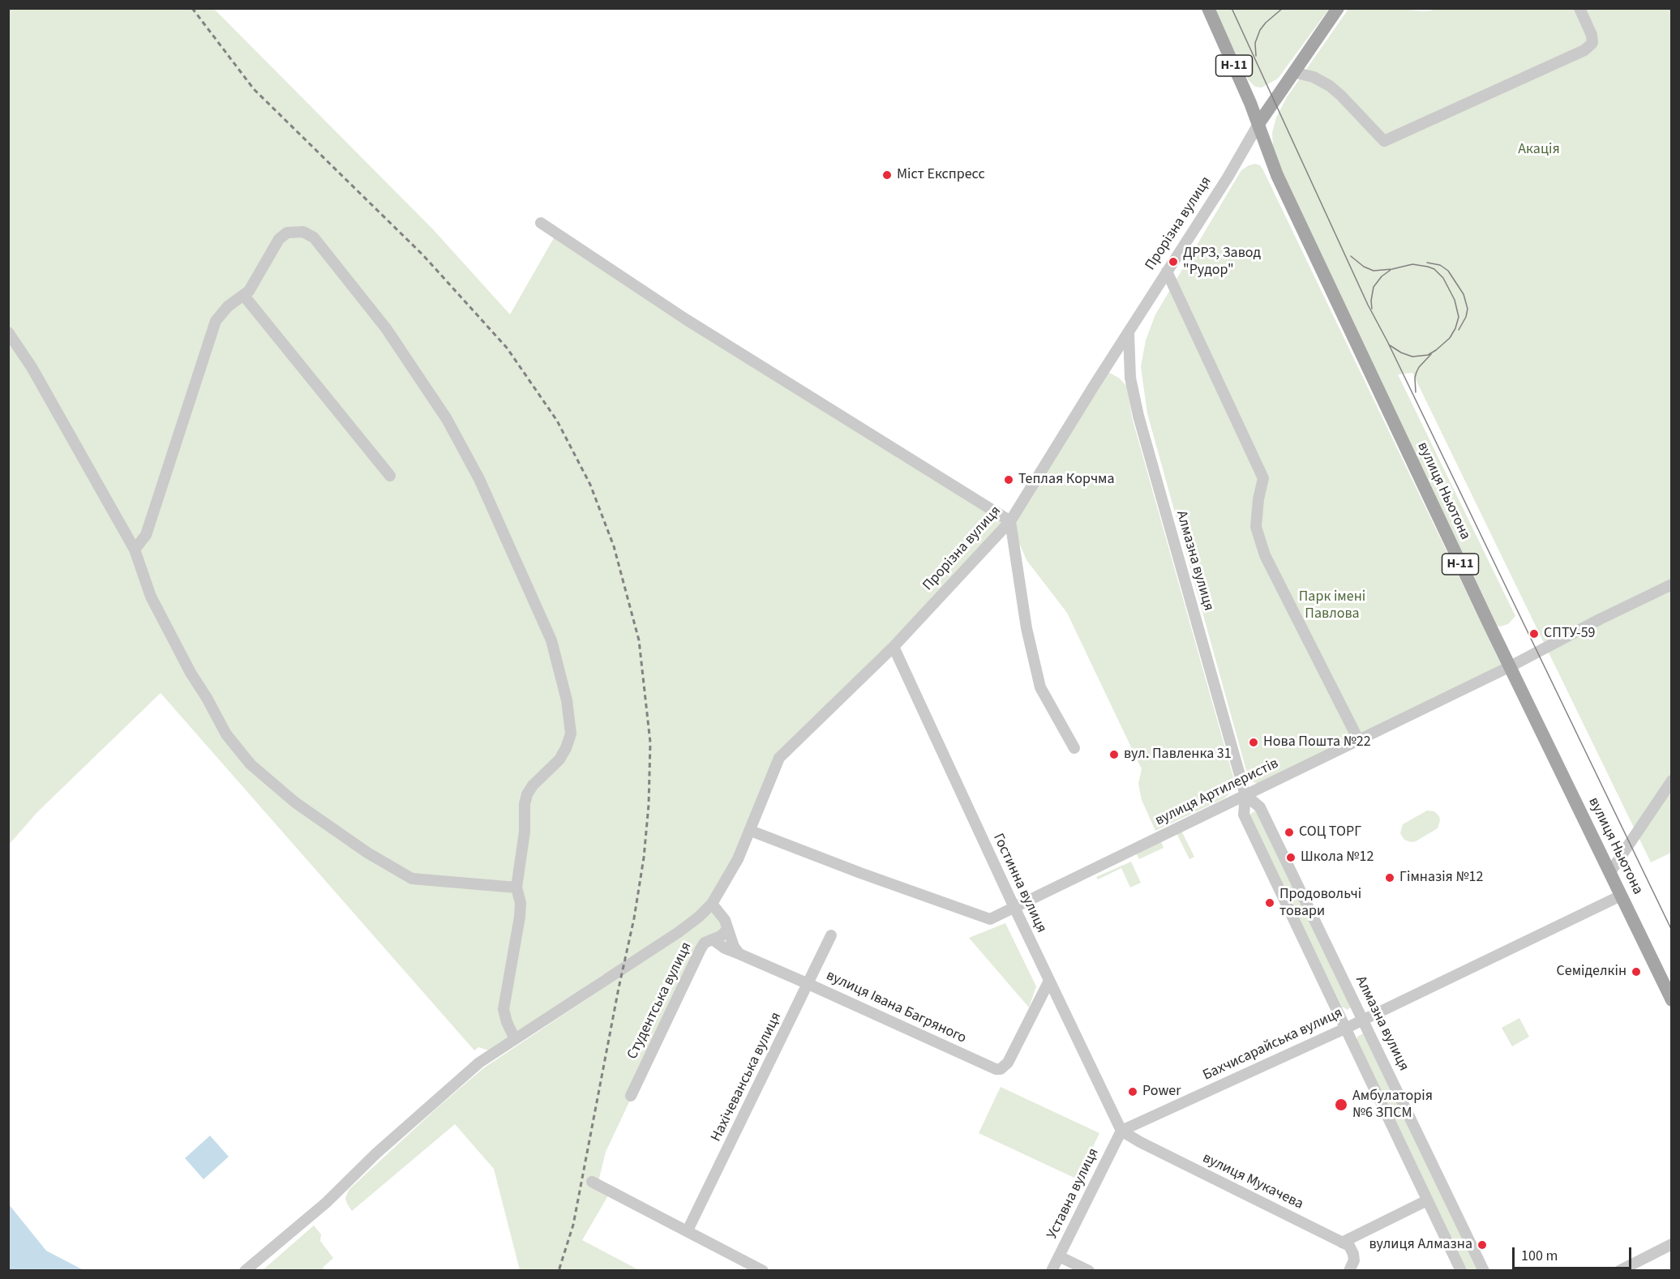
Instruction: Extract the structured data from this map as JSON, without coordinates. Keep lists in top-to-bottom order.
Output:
{
  "streets": {
    "main road": ["Н-11", "Прорізна вулиця", "вулиця Ньютона"],
    "street": [
      "Алмазна вулиця",
      "вулиця Артилеристів",
      "Гостинна вулиця",
      "Студентська вулиця",
      "вулиця Івана Багряного",
      "Бахчисарайська вулиця",
      "Нахічеванська вулиця",
      "вулиця Мукачева",
      "Уставна вулиця"
    ]
  },
  "crossings": [
    ["Н-11", "Прорізна вулиця"],
    ["Н-11", "вулиця Ньютона"],
    ["Прорізна вулиця", "вулиця Ньютона"],
    ["Прорізна вулиця", "Алмазна вулиця"],
    ["Прорізна вулиця", "вулиця Артилеристів"],
    ["Прорізна вулиця", "Гостинна вулиця"],
    ["вулиця Ньютона", "вулиця Артилеристів"],
    ["вулиця Ньютона", "Бахчисарайська вулиця"],
    ["Алмазна вулиця", "вулиця Артилеристів"],
    ["Алмазна вулиця", "Бахчисарайська вулиця"],
    ["вулиця Артилеристів", "Гостинна вулиця"],
    ["Гостинна вулиця", "вулиця Івана Багряного"],
    ["Гостинна вулиця", "Бахчисарайська вулиця"],
    ["Гостинна вулиця", "вулиця Мукачева"],
    ["Гостинна вулиця", "Уставна вулиця"],
    ["Студентська вулиця", "вулиця Івана Багряного"],
    ["вулиця Івана Багряного", "Нахічеванська вулиця"],
    ["Бахчисарайська вулиця", "вулиця Мукачева"],
    ["Бахчисарайська вулиця", "Уставна вулиця"],
    ["вулиця Мукачева", "Уставна вулиця"]
  ],
  "parks": ["Акація", "Парк імені Павлова"],
  "places": [
    "Міст Експресс",
    "ДРРЗ, Завод \"Рудор\"",
    "Теплая Корчма",
    "СПТУ-59",
    "Нова Пошта №22",
    "вул. Павленка 31",
    "СОЦ ТОРГ",
    "Школа №12",
    "Гімназія №12",
    "Продовольчі товари",
    "Семіделкін",
    "Power",
    "Амбулаторія №6 ЗПСМ",
    "вулиця Алмазна"
  ],
  "scale_bar": "100 m"
}
